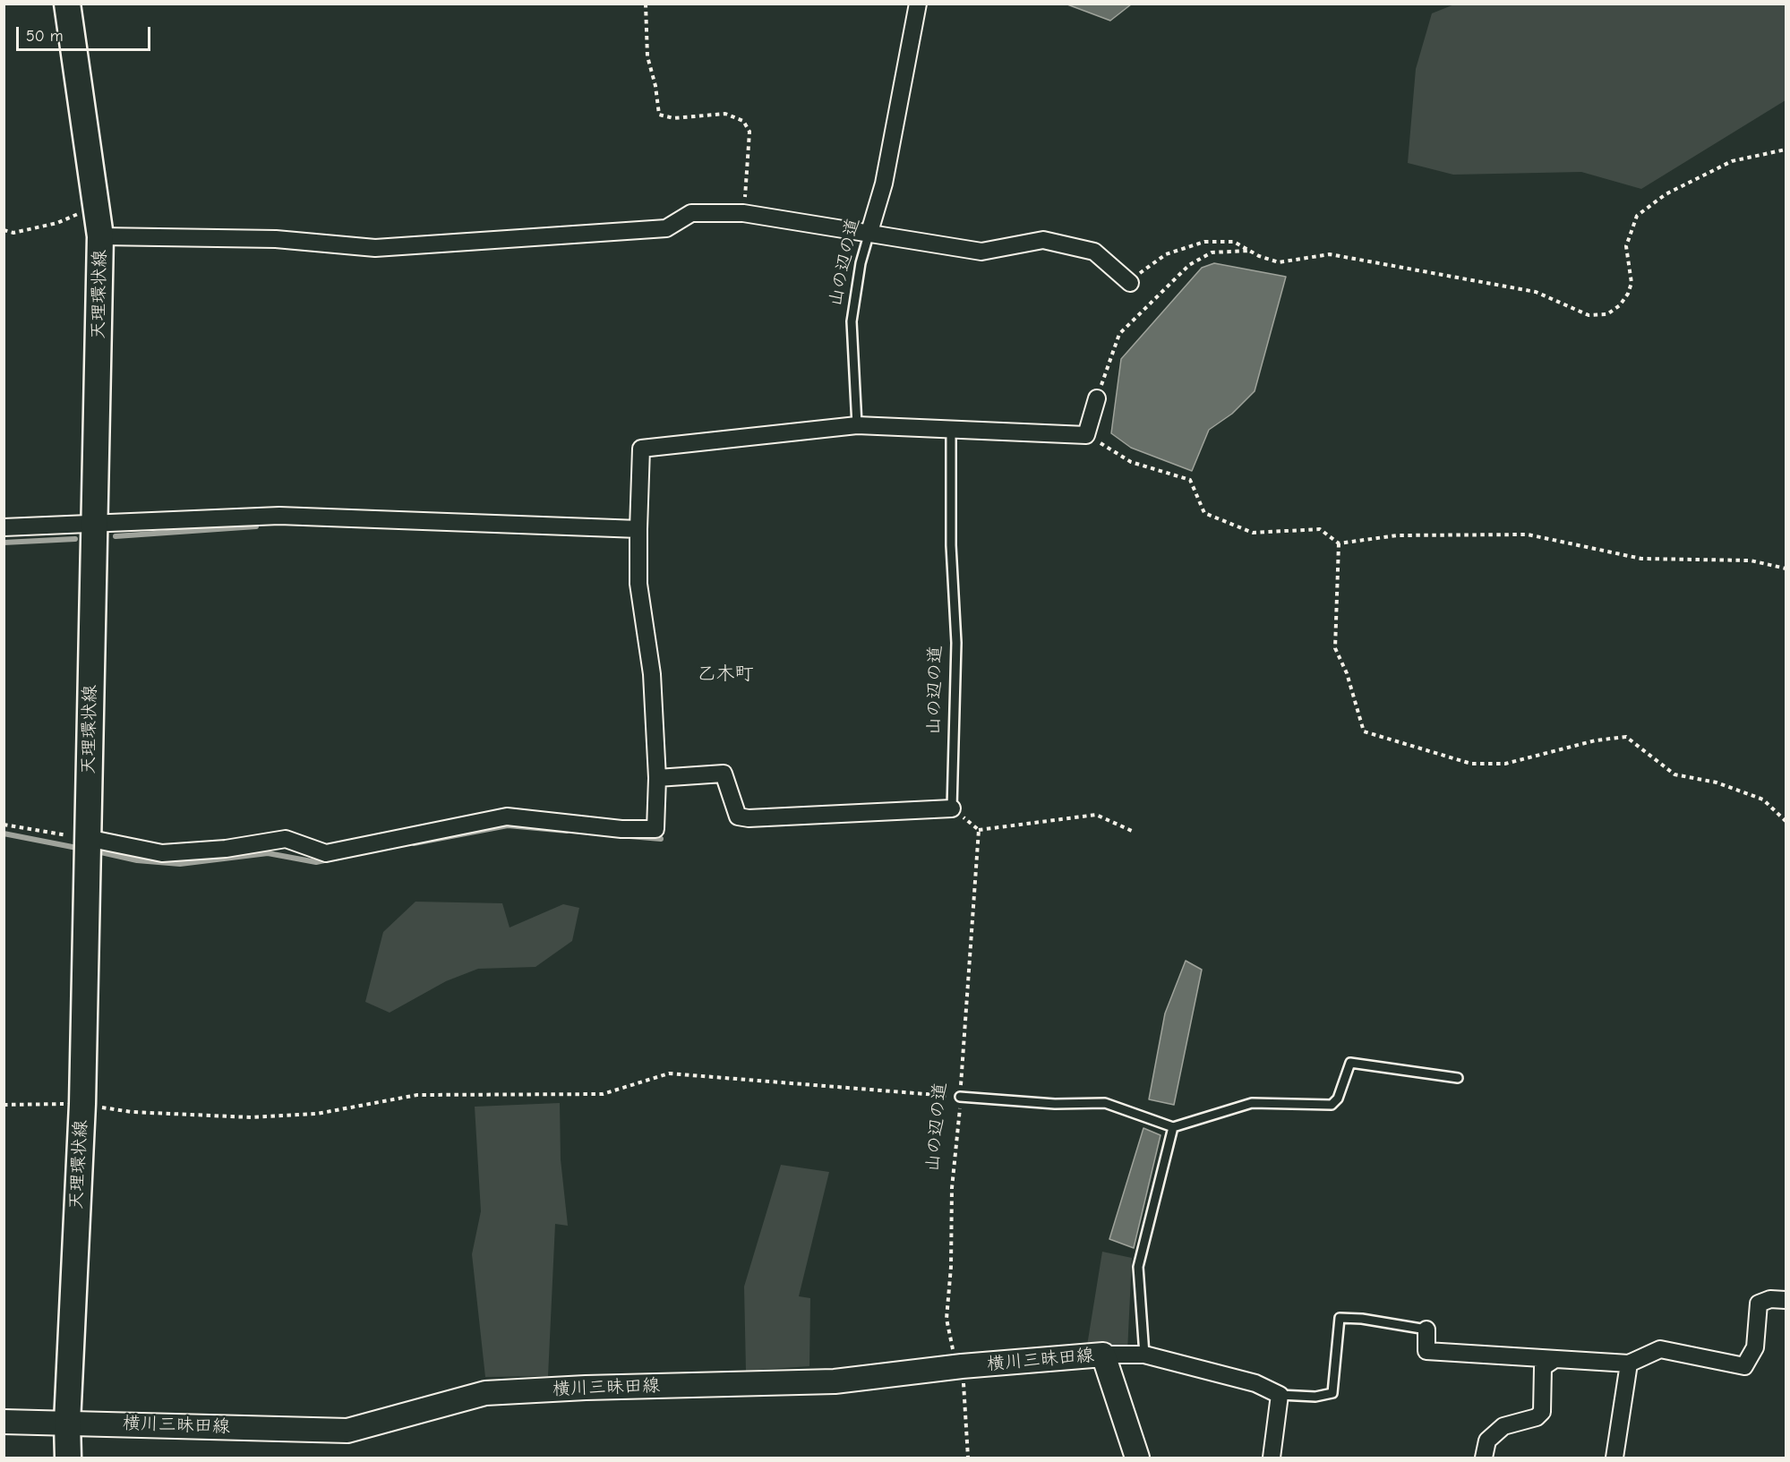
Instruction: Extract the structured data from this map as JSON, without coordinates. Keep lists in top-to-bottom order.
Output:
{
  "streets": {
    "main road": ["天理環状線", "横川三昧田線"],
    "street": ["山の辺の道"]
  },
  "crossings": [
    ["山の辺の道", "横川三昧田線"],
    ["天理環状線", "横川三昧田線"]
  ],
  "districts": ["乙木町"],
  "scale_bar": "50 m"
}
